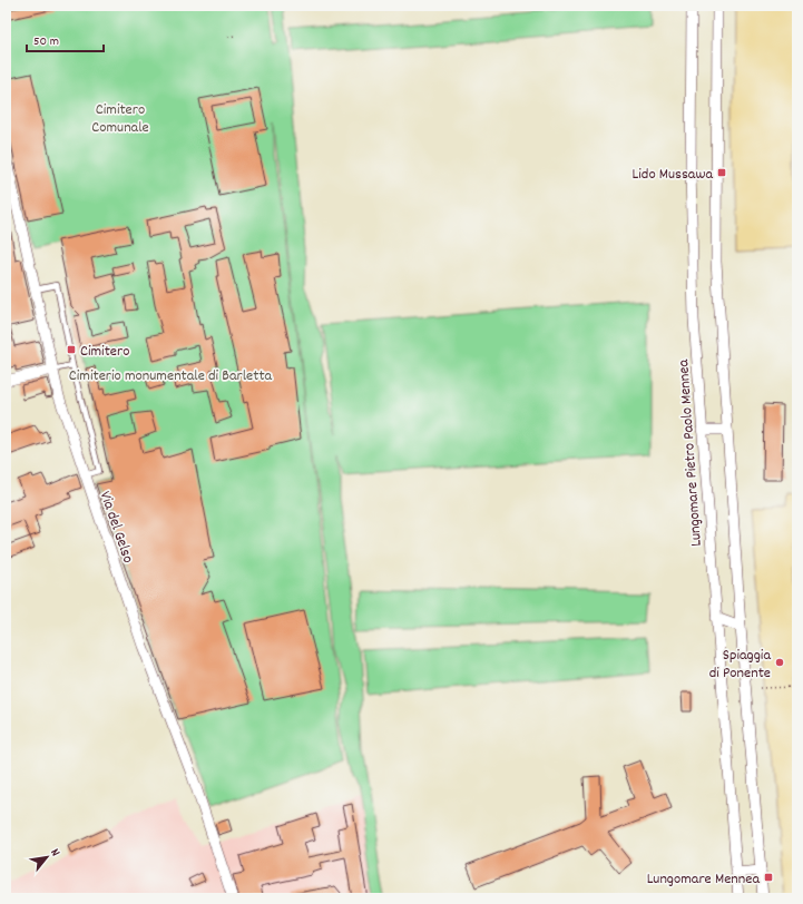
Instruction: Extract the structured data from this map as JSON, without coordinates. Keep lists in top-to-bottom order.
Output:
{
  "streets": {
    "street": ["Lungomare Pietro Paolo Mennea", "Via del Gelso"]
  },
  "parks": ["Cimitero Comunale", "Cimiterio monumentale di Barletta"],
  "places": {
    "transit": ["Lido Mussawa", "Cimitero", "Lungomare Mennea"],
    "other": ["Spiaggia di Ponente"]
  },
  "scale_bar": "50 m",
  "north": "top right"
}
